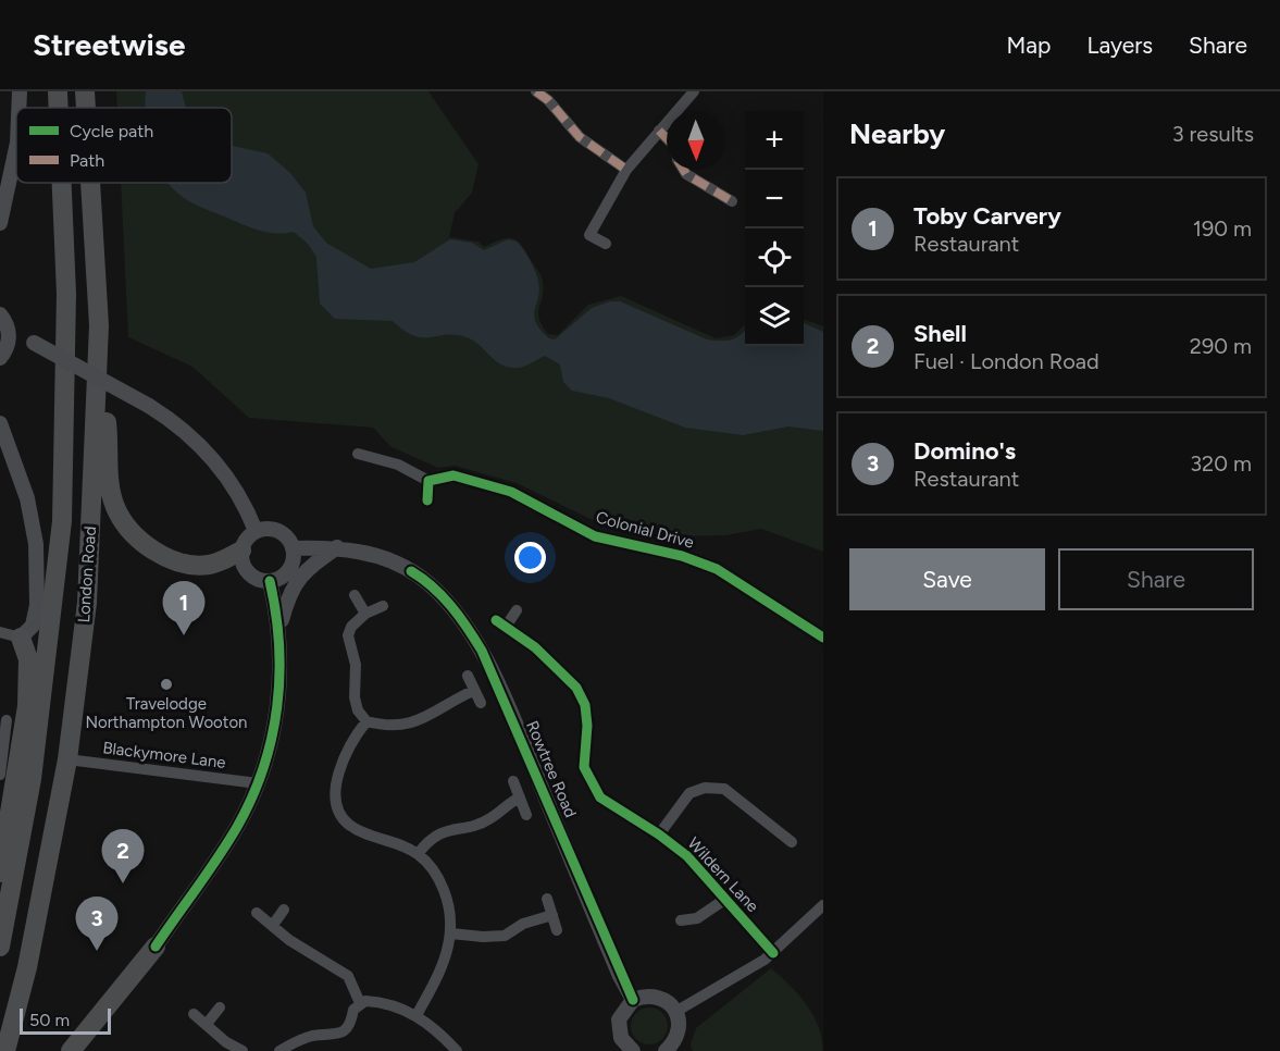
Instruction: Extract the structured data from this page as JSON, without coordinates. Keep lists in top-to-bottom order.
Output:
{
  "streets": {
    "highway": ["London Road"],
    "street": [
      "Colonial Drive",
      "Blackymore Lane",
      "Rowtree Road",
      "Wildern Lane"
    ]
  },
  "crossings": [
    ["London Road", "Blackymore Lane"]
  ],
  "places": ["Travelodge Northampton Wooton"],
  "legend": ["Cycle path", "Path"],
  "scale_bar": "50 m",
  "north": "bottom",
  "page": {
    "header": "Streetwise",
    "nav": ["Map", "Layers", "Share"],
    "heading": ["Nearby", "3 results"],
    "map_buttons": ["+", "−"],
    "list": [
      {
        "mark": "1",
        "name": "Toby Carvery",
        "note": "Restaurant",
        "value": "190 m"
      },
      {
        "mark": "2",
        "name": "Shell",
        "note": "Fuel · London Road",
        "value": "290 m"
      },
      {
        "mark": "3",
        "name": "Domino's",
        "note": "Restaurant",
        "value": "320 m"
      }
    ],
    "buttons": ["Save", "Share"],
    "pins": ["1", "2", "3"],
    "scale": "50 m"
  }
}
